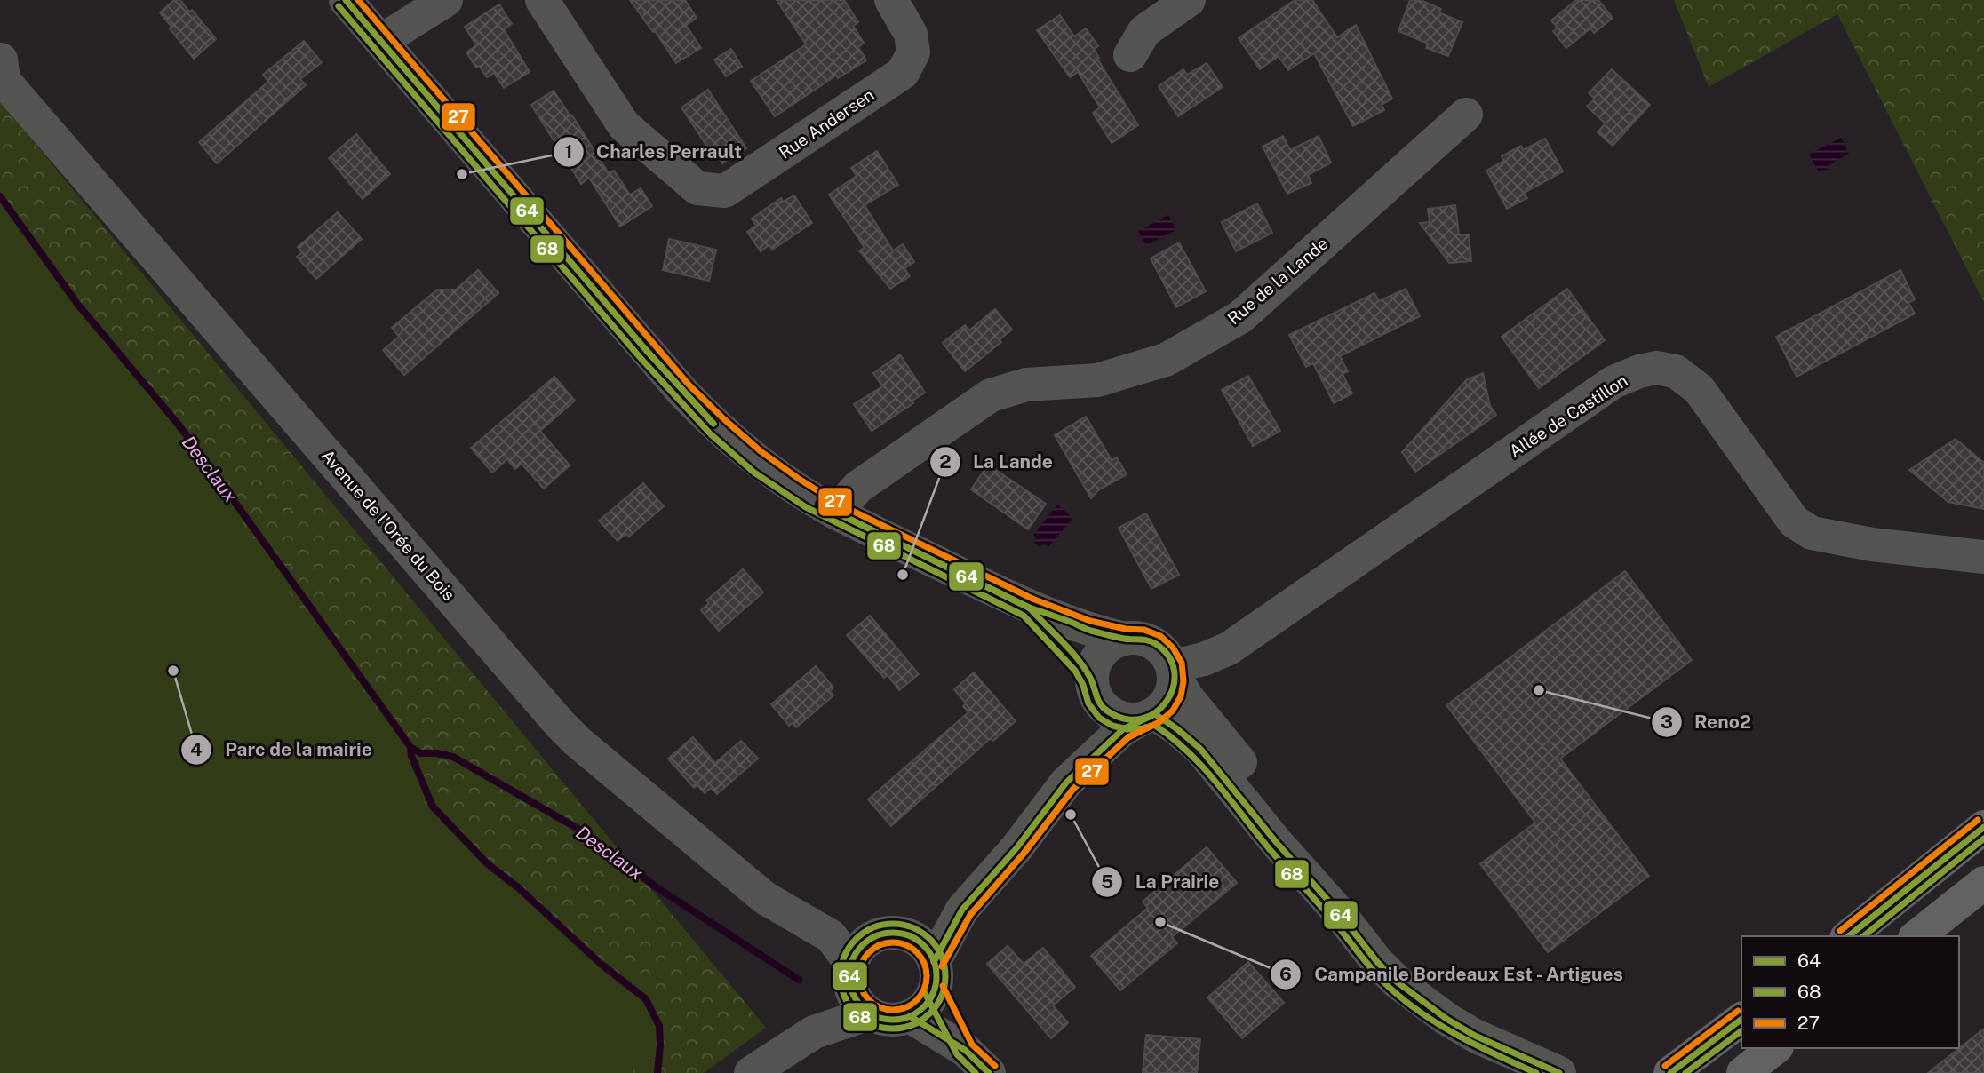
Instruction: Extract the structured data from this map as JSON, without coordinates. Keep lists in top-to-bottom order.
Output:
{
  "streets": {
    "street": [
      "Rue Andersen",
      "Rue de la Lande",
      "Allée de Castillon",
      "Avenue de l'Orée du Bois"
    ]
  },
  "water": ["Desclaux"],
  "places": [
    "Charles Perrault",
    "La Lande",
    "Parc de la mairie",
    "Reno2",
    "La Prairie",
    "Campanile Bordeaux Est - Artigues"
  ],
  "lines": ["transit line 64", "transit line 27", "transit line 68"],
  "legend": ["64", "68", "27"]
}
